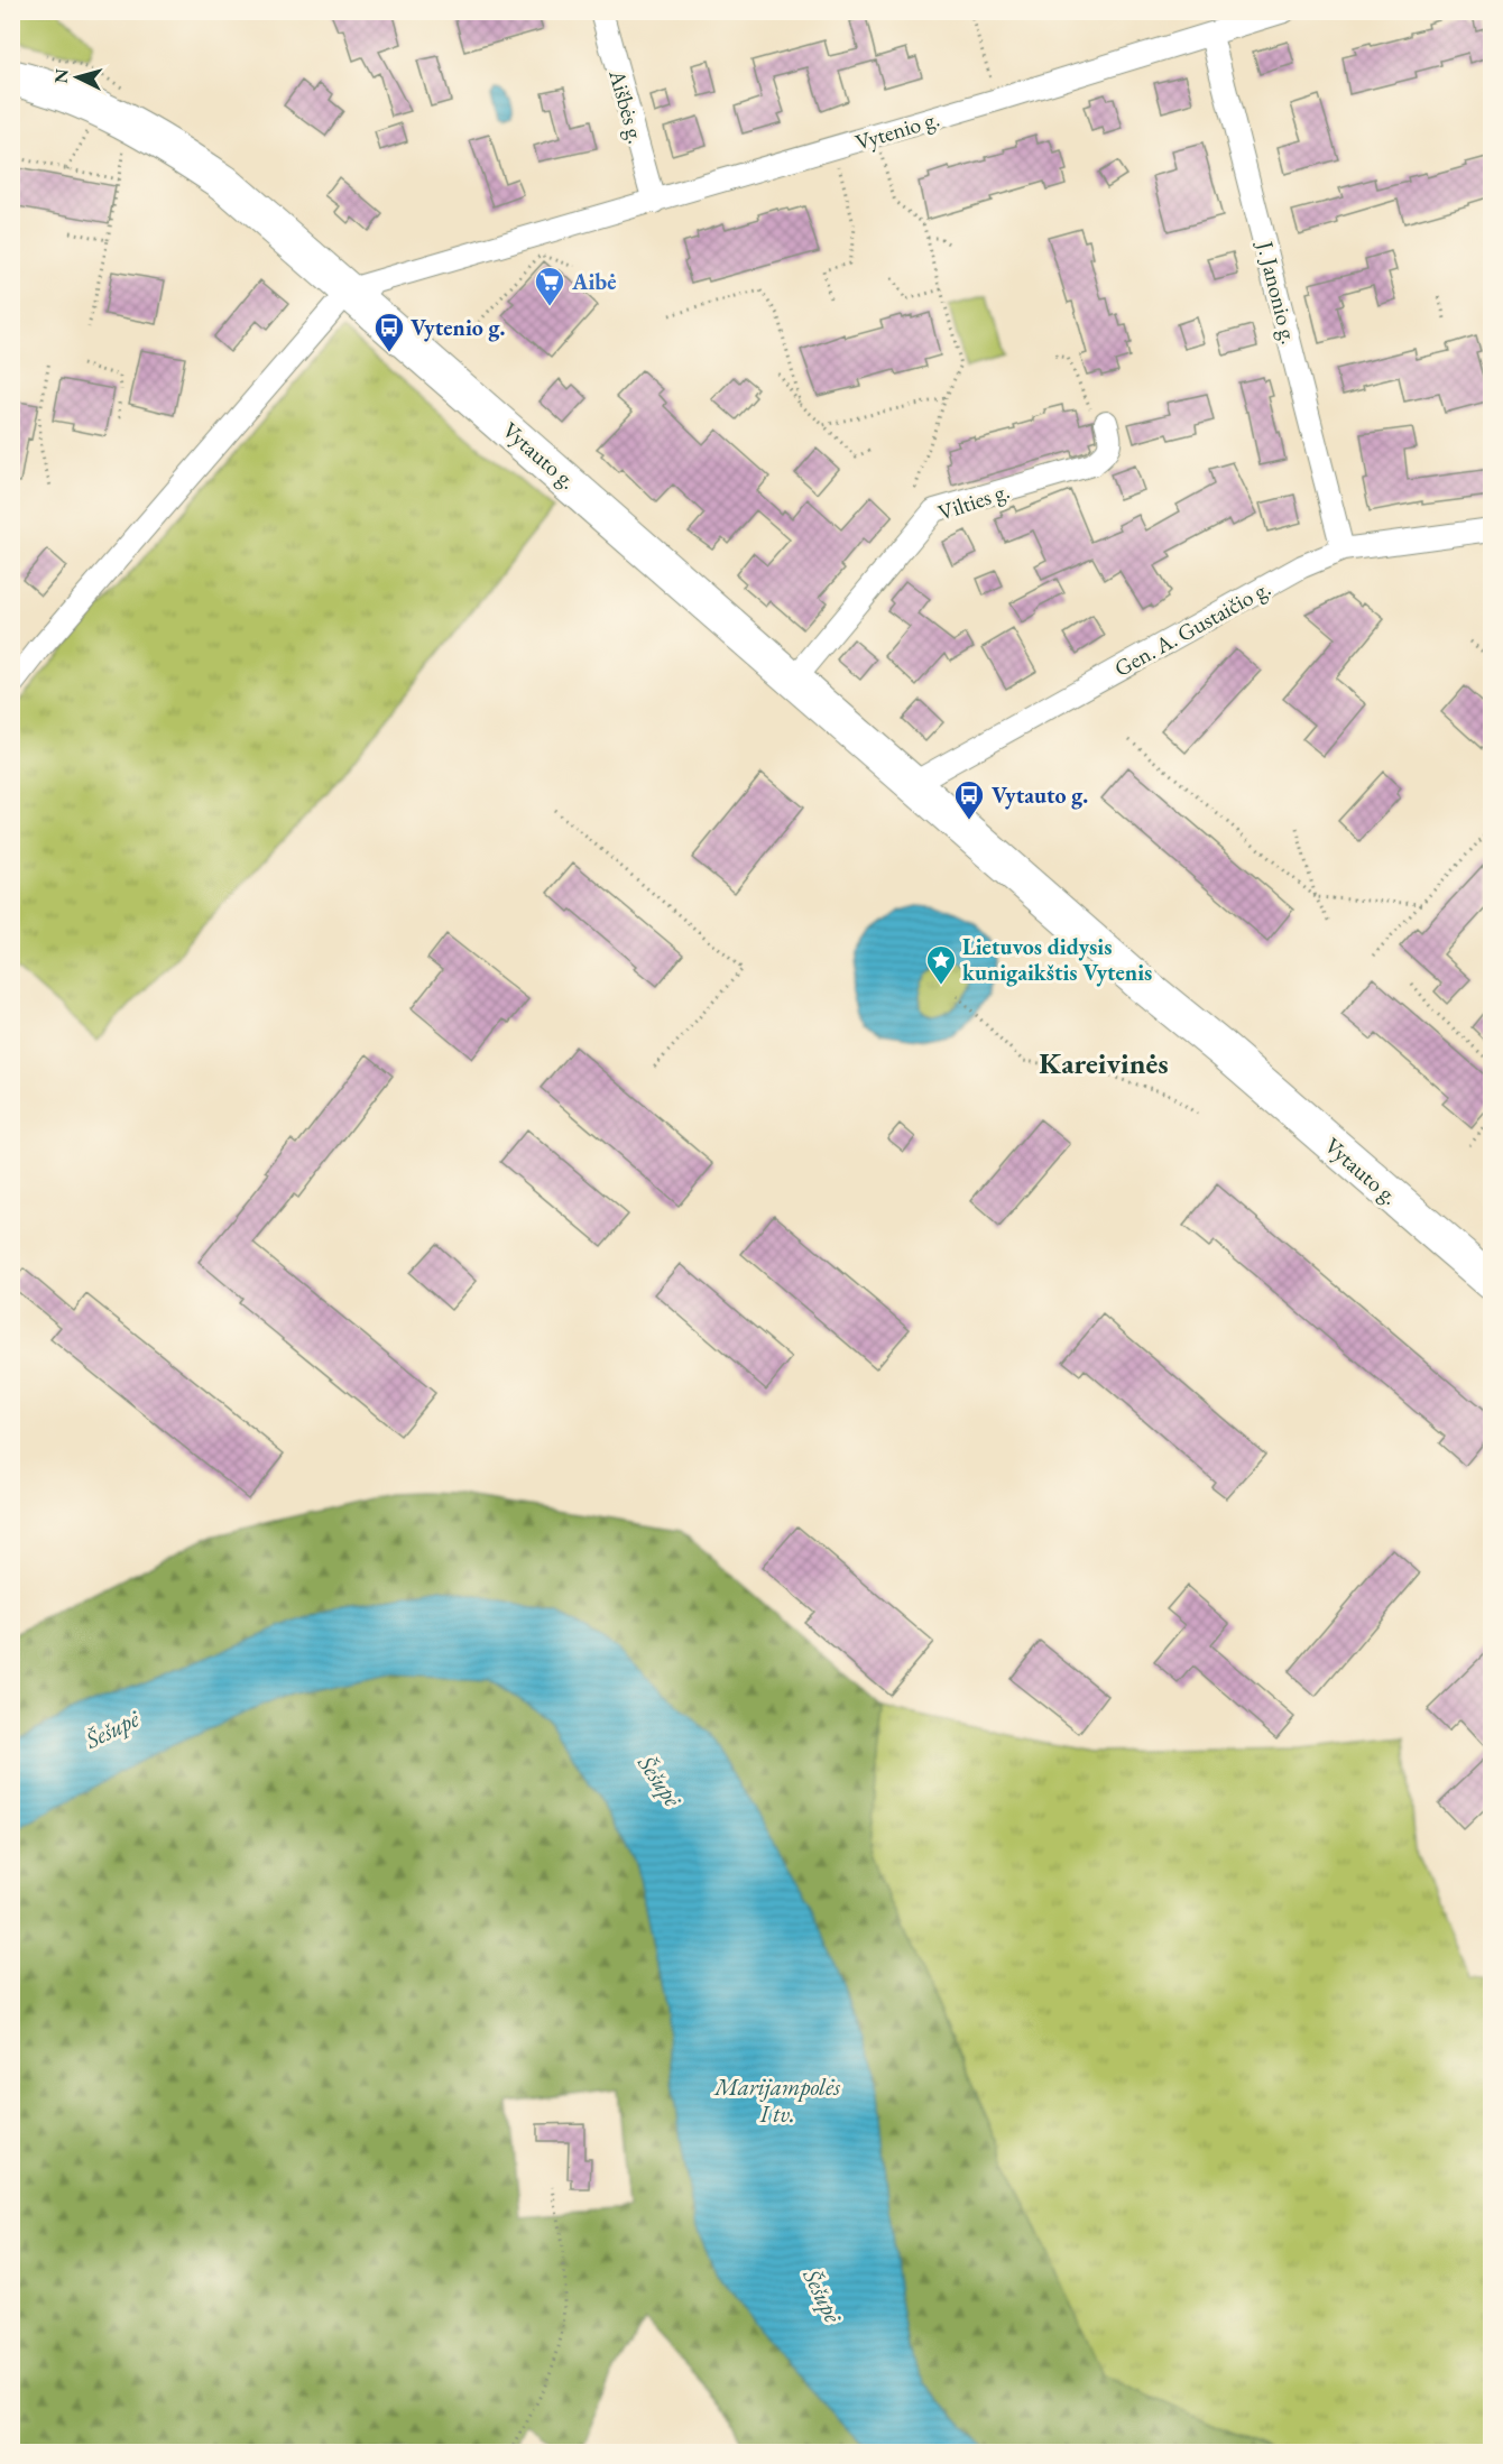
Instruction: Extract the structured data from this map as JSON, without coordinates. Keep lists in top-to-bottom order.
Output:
{
  "streets": {
    "main road": ["Vytauto g."],
    "street": [
      "Aišbės g.",
      "Vytenio g.",
      "J. Janonio g.",
      "Vilties g.",
      "Gen. A. Gustaičio g."
    ]
  },
  "crossings": [
    ["Aišbės g.", "Vytenio g."],
    ["Vytenio g.", "J. Janonio g."],
    ["Vytenio g.", "Vytauto g."],
    ["J. Janonio g.", "Gen. A. Gustaičio g."],
    ["Vytauto g.", "Vilties g."],
    ["Vytauto g.", "Gen. A. Gustaičio g."]
  ],
  "districts": ["Kareivinės"],
  "water": ["Šešupė", "Marijampolės I tv."],
  "places": {
    "supermarket": ["Aibė"],
    "bus stop": ["Vytenio g.", "Vytauto g."],
    "place": ["Lietuvos didysis kunigaikštis Vytenis"]
  },
  "north": "left"
}
